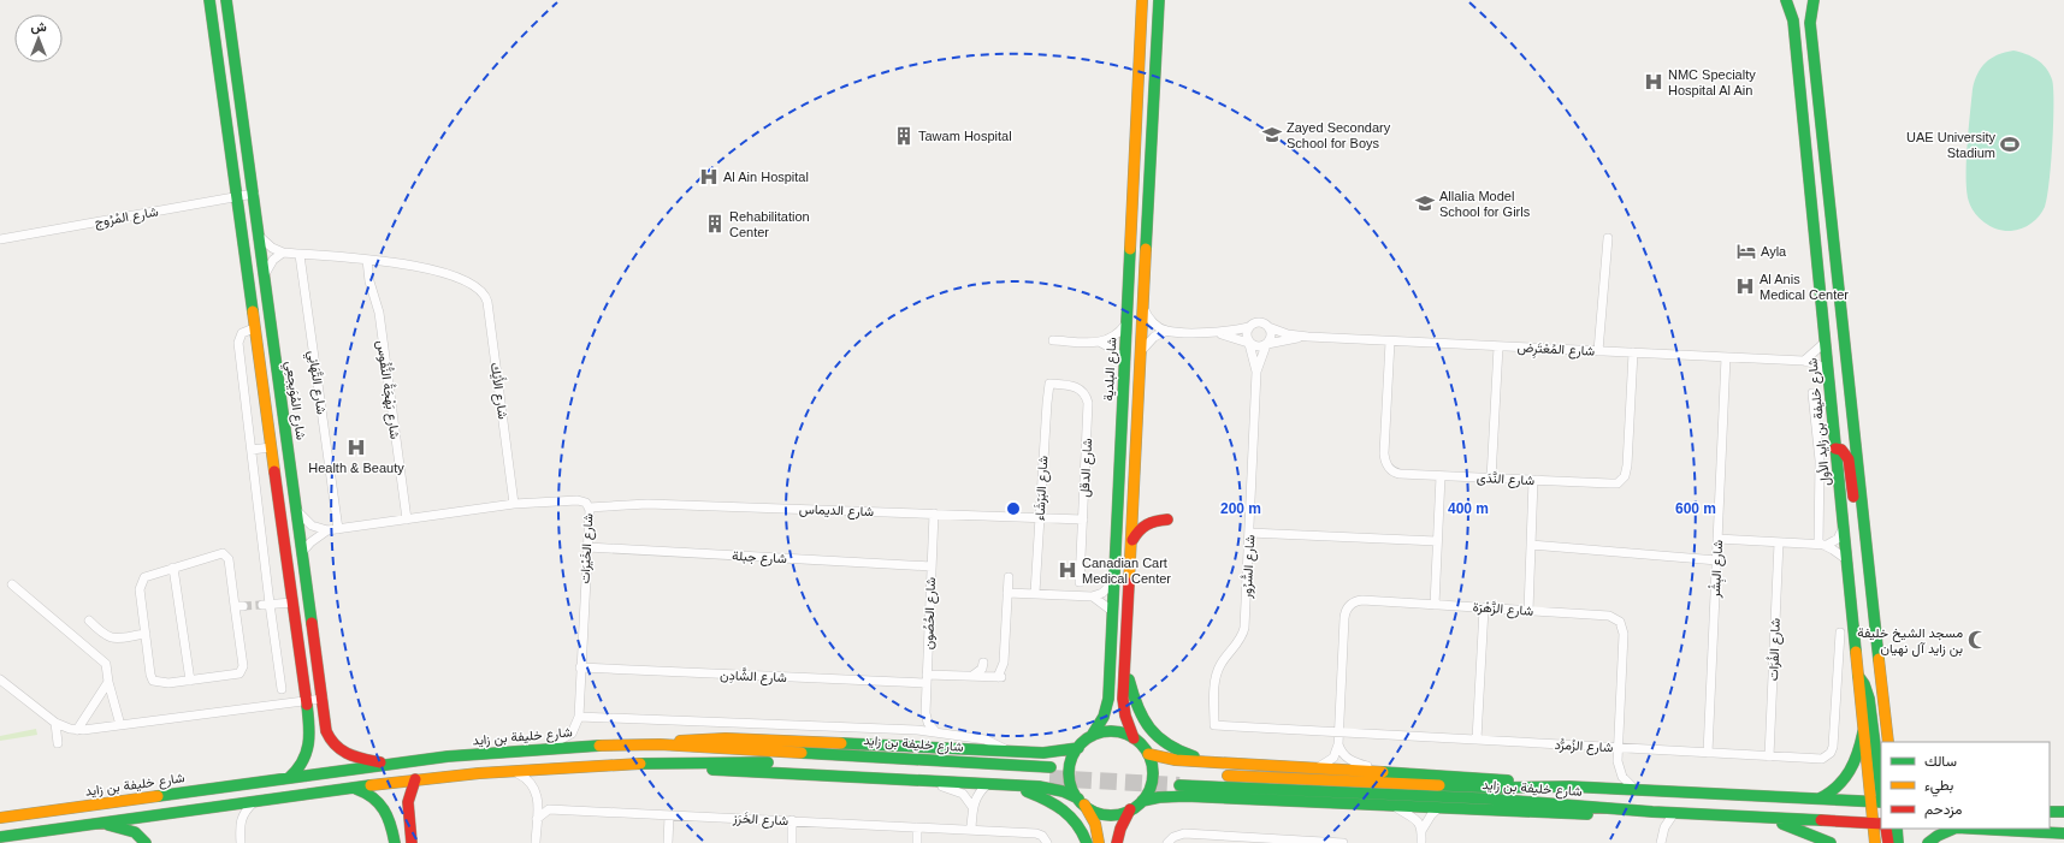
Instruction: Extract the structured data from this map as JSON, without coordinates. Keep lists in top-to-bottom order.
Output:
{
  "streets": {
    "main road": [
      "شارع البلدية",
      "شارع المُوَيجعِي",
      "شارع خليفة بن زايد الأول",
      "شارع خليفة بن زايد"
    ],
    "street": [
      "شارع المُرُوج",
      "شارع المُعْتَرِض",
      "شارع التَّهَانِي",
      "شارع بَهْجَةُ النُّفُوس",
      "شارع الأَيْك",
      "شارع الدقل",
      "شارع النَّدَى",
      "شارع البَرْشَاء",
      "شارع الديماس",
      "شارع الخَيْرَات",
      "شارع جبلة",
      "شارع السُّرُور",
      "شارع البِشْر",
      "شارع الزَّهْرَة",
      "شارع الحُصُون",
      "شارع الفُرَات",
      "شارع الشَّادِن",
      "شارع الزُمرُّد",
      "شارع الخَرَز"
    ]
  },
  "crossings": [
    ["شارع المُرُوج", "شارع المُوَيجعِي"],
    ["شارع المُعْتَرِض", "شارع خليفة بن زايد الأول"],
    ["شارع المُعْتَرِض", "شارع النَّدَى"],
    ["شارع المُعْتَرِض", "شارع السُّرُور"],
    ["شارع المُعْتَرِض", "شارع البِشْر"],
    ["شارع التَّهَانِي", "شارع الخَيْرَات"],
    ["شارع بَهْجَةُ النُّفُوس", "شارع الأَيْك"],
    ["شارع بَهْجَةُ النُّفُوس", "شارع الخَيْرَات"],
    ["شارع الأَيْك", "شارع الخَيْرَات"],
    ["شارع المُوَيجعِي", "شارع الخَيْرَات"],
    ["شارع المُوَيجعِي", "شارع خليفة بن زايد"],
    ["شارع خليفة بن زايد الأول", "شارع خليفة بن زايد"],
    ["شارع الدقل", "شارع البَرْشَاء"],
    ["شارع الدقل", "شارع الديماس"],
    ["شارع البَرْشَاء", "شارع الديماس"],
    ["شارع الديماس", "شارع الخَيْرَات"],
    ["شارع الديماس", "شارع الحُصُون"],
    ["شارع الخَيْرَات", "شارع جبلة"],
    ["شارع الخَيْرَات", "شارع الشَّادِن"],
    ["شارع الخَيْرَات", "شارع خليفة بن زايد"],
    ["شارع جبلة", "شارع الحُصُون"],
    ["شارع السُّرُور", "شارع الزُمرُّد"],
    ["شارع البِشْر", "شارع الزُمرُّد"],
    ["شارع الزَّهْرَة", "شارع خليفة بن زايد"],
    ["شارع الزَّهْرَة", "شارع الزُمرُّد"],
    ["شارع الحُصُون", "شارع الشَّادِن"],
    ["شارع الفُرَات", "شارع الزُمرُّد"]
  ],
  "places": {
    "hospital": [
      "NMC Specialty Hospital Al Ain",
      "Al Ain Hospital",
      "Al Anis Medical Center",
      "Health & Beauty",
      "Canadian Cart Medical Center"
    ],
    "school or university": ["Zayed Secondary School for Boys", "Allalia Model School for Girls"],
    "building": ["Tawam Hospital", "Rehabilitation Center"],
    "sports": ["UAE University Stadium"],
    "hotel": ["Ayla"],
    "mosque": ["مسجد الشيخ خليفة بن زايد آل نهيان"]
  },
  "legend": ["سالك", "بطيء", "مزدحم"],
  "north": "top",
  "rings": ["200 m", "400 m", "600 m"]
}
